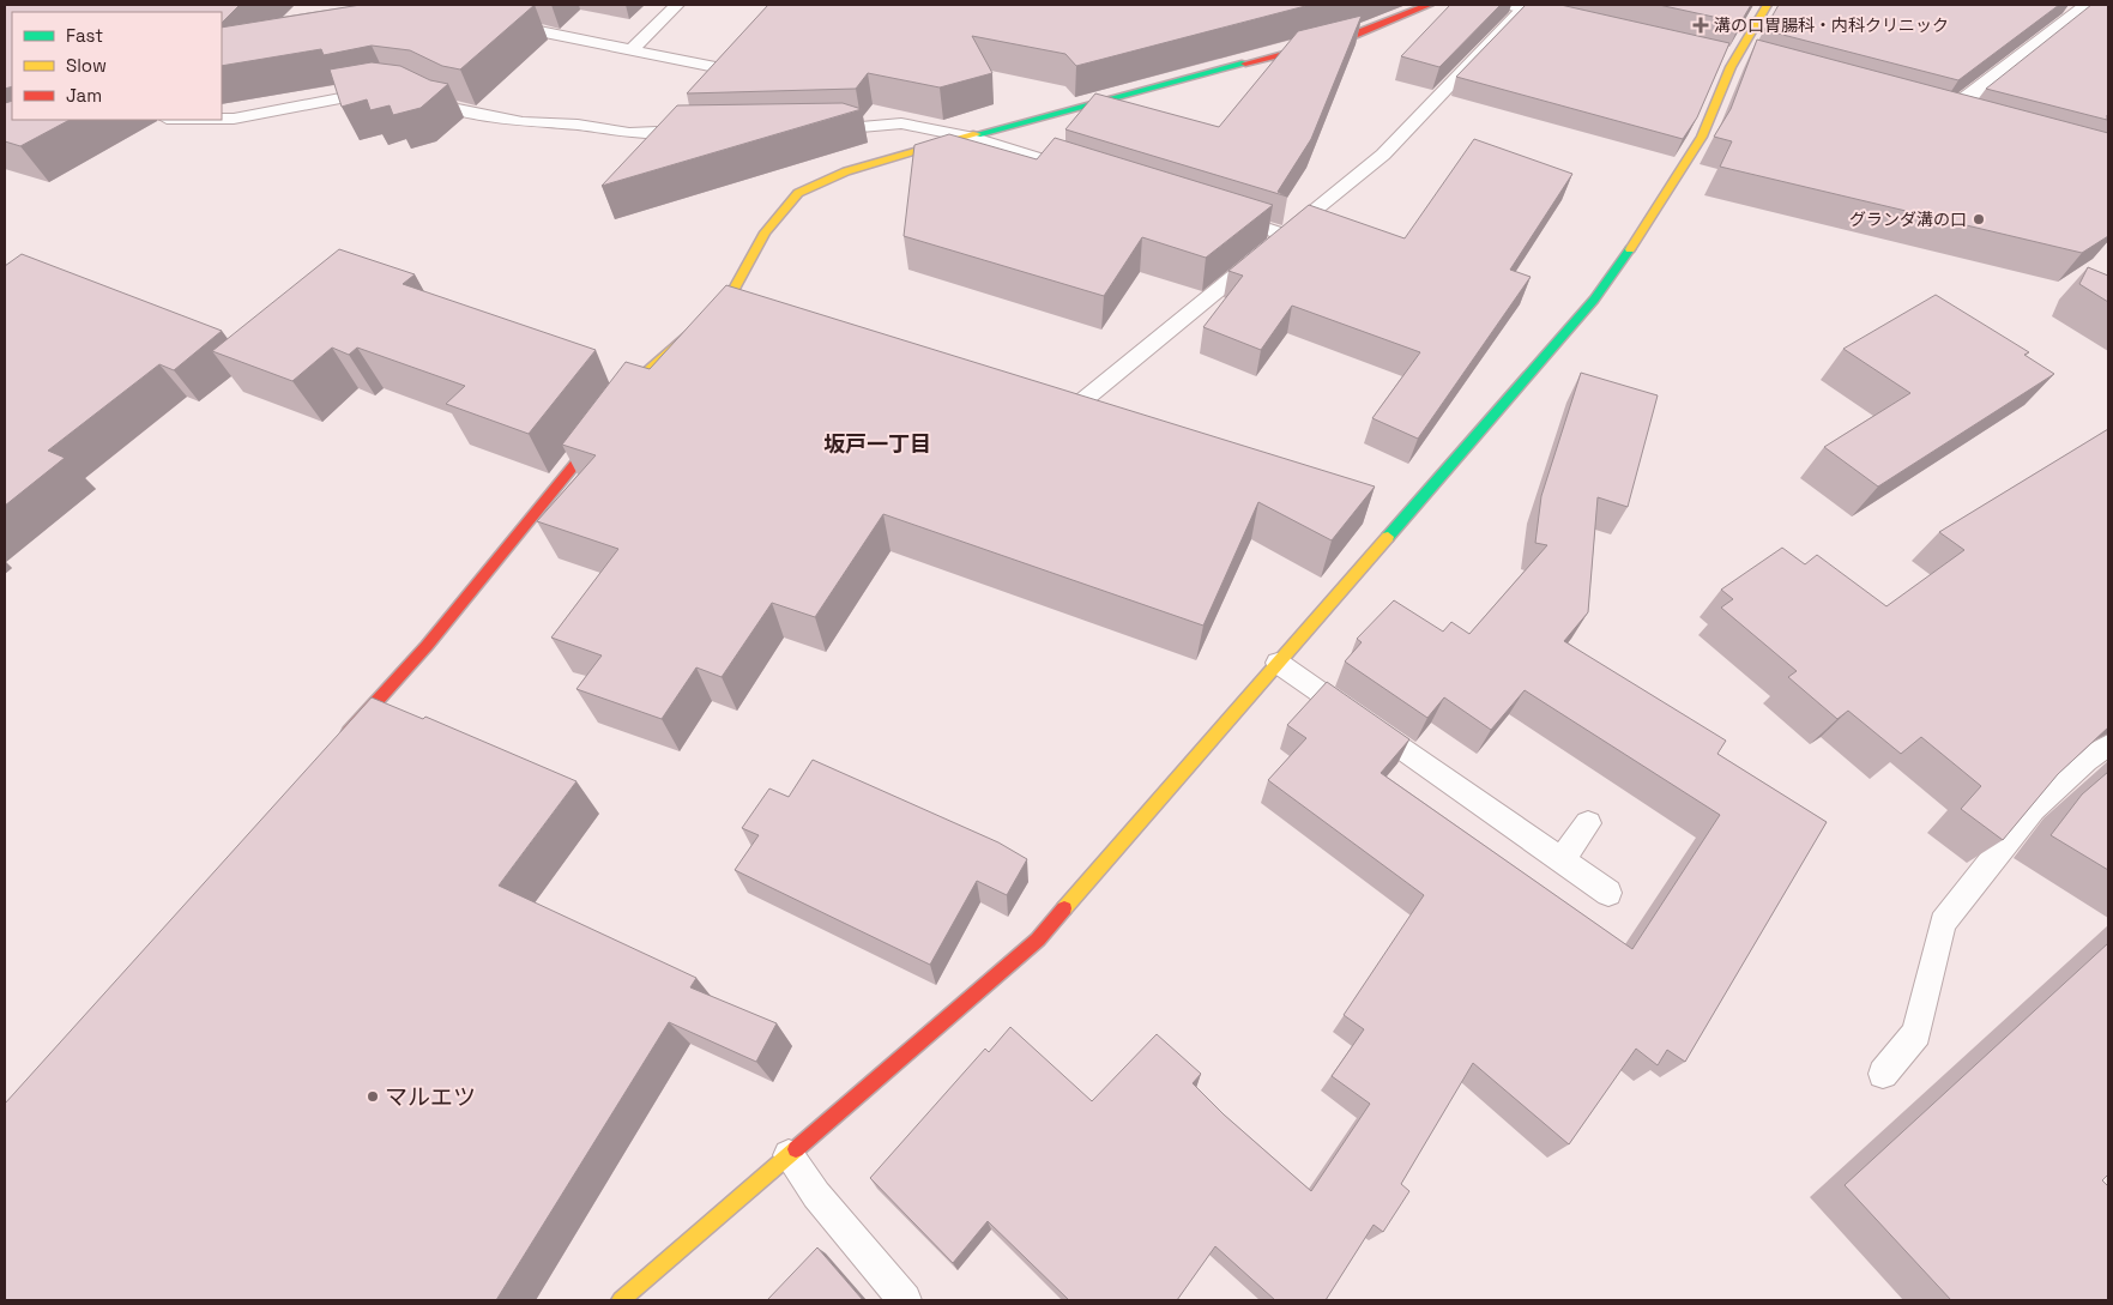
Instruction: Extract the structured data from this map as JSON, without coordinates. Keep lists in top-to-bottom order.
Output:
{
  "districts": ["坂戸一丁目"],
  "places": {
    "health": ["溝の口胃腸科・内科クリニック"],
    "other": ["グランダ溝の口", "マルエツ"]
  },
  "legend": ["Fast", "Slow", "Jam"]
}
